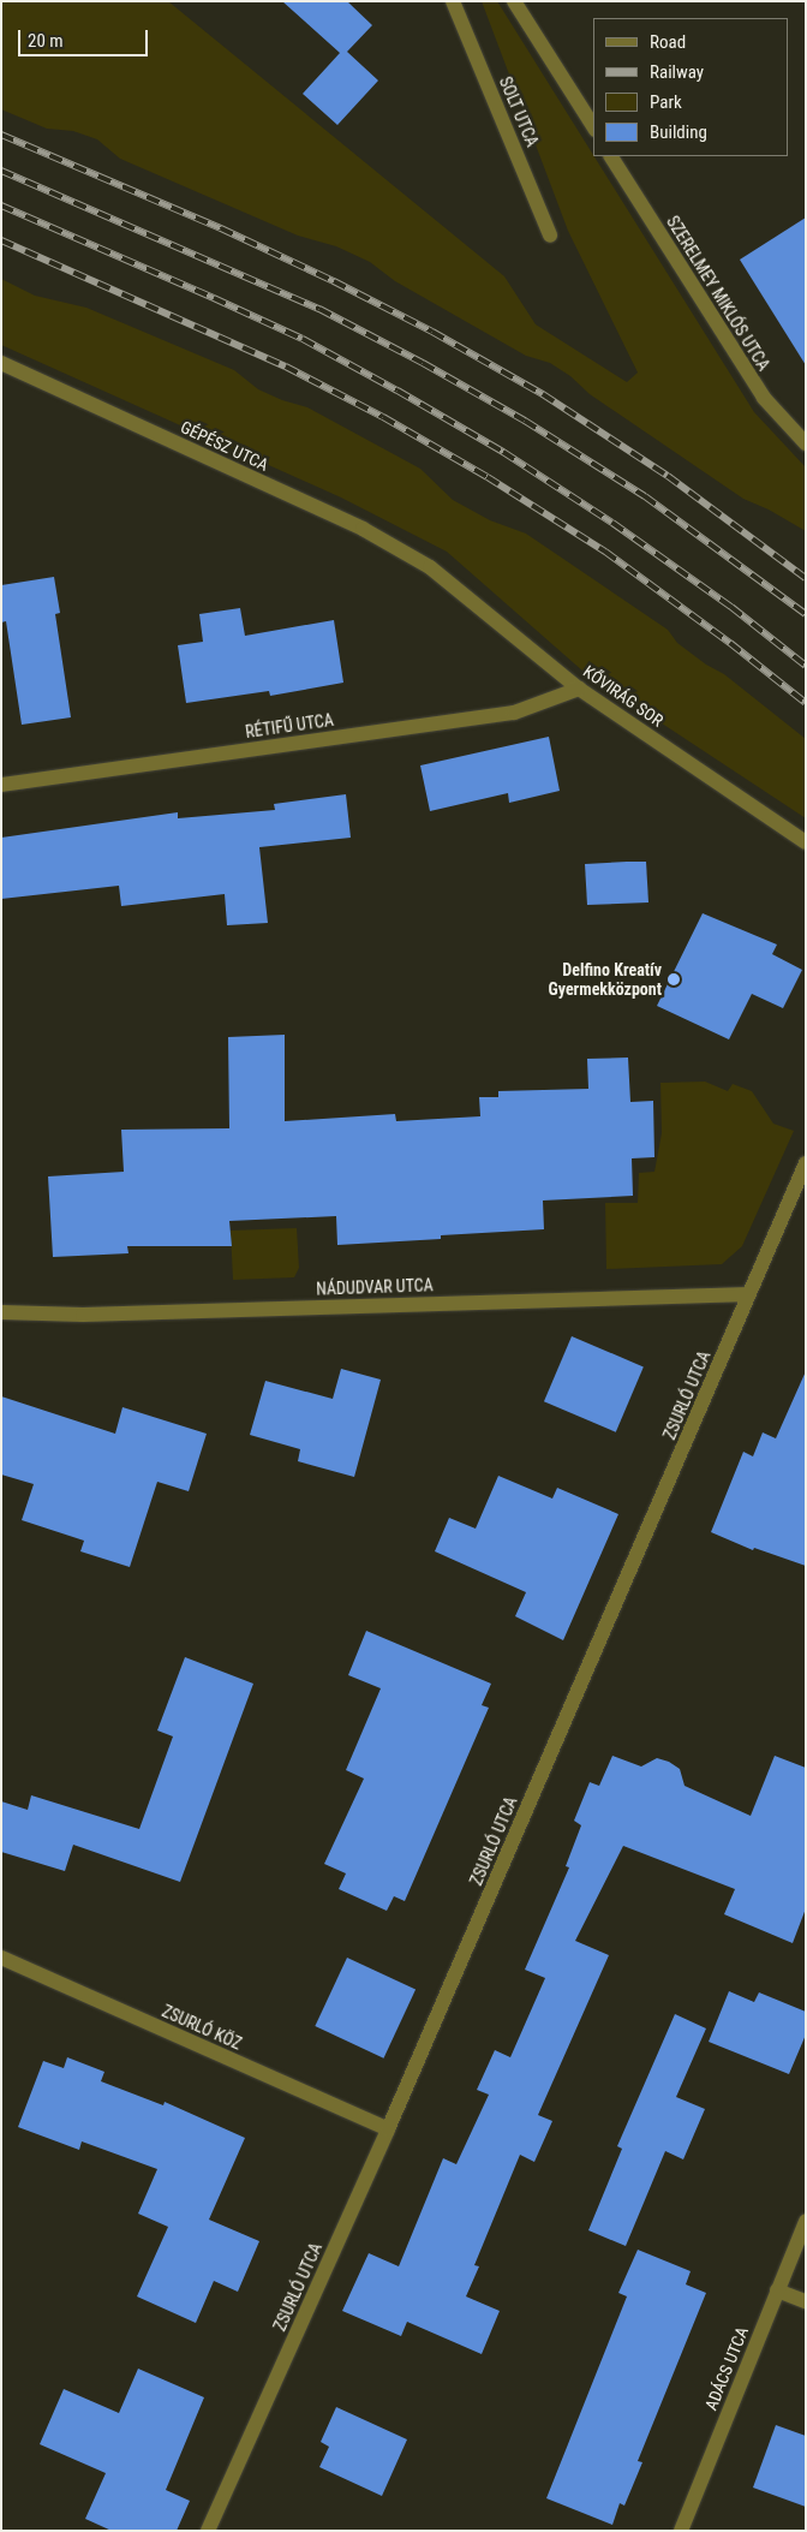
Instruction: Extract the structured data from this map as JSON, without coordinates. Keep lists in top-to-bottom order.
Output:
{
  "streets": {
    "street": [
      "SOLT UTCA",
      "SZERELMEY MIKLÓS UTCA",
      "GÉPÉSZ UTCA",
      "KŐVIRÁG SOR",
      "RÉTIFŰ UTCA",
      "NÁDUDVAR UTCA",
      "ZSURLÓ UTCA",
      "ZSURLÓ KÖZ",
      "ADÁCS UTCA"
    ]
  },
  "crossings": [
    ["GÉPÉSZ UTCA", "KŐVIRÁG SOR"],
    ["KŐVIRÁG SOR", "RÉTIFŰ UTCA"],
    ["NÁDUDVAR UTCA", "ZSURLÓ UTCA"],
    ["ZSURLÓ UTCA", "ZSURLÓ KÖZ"]
  ],
  "places": ["Delfino Kreatív Gyermekközpont"],
  "legend": [
    "Road",
    "Railway",
    "Park",
    "Building"
  ],
  "scale_bar": "20 m"
}
